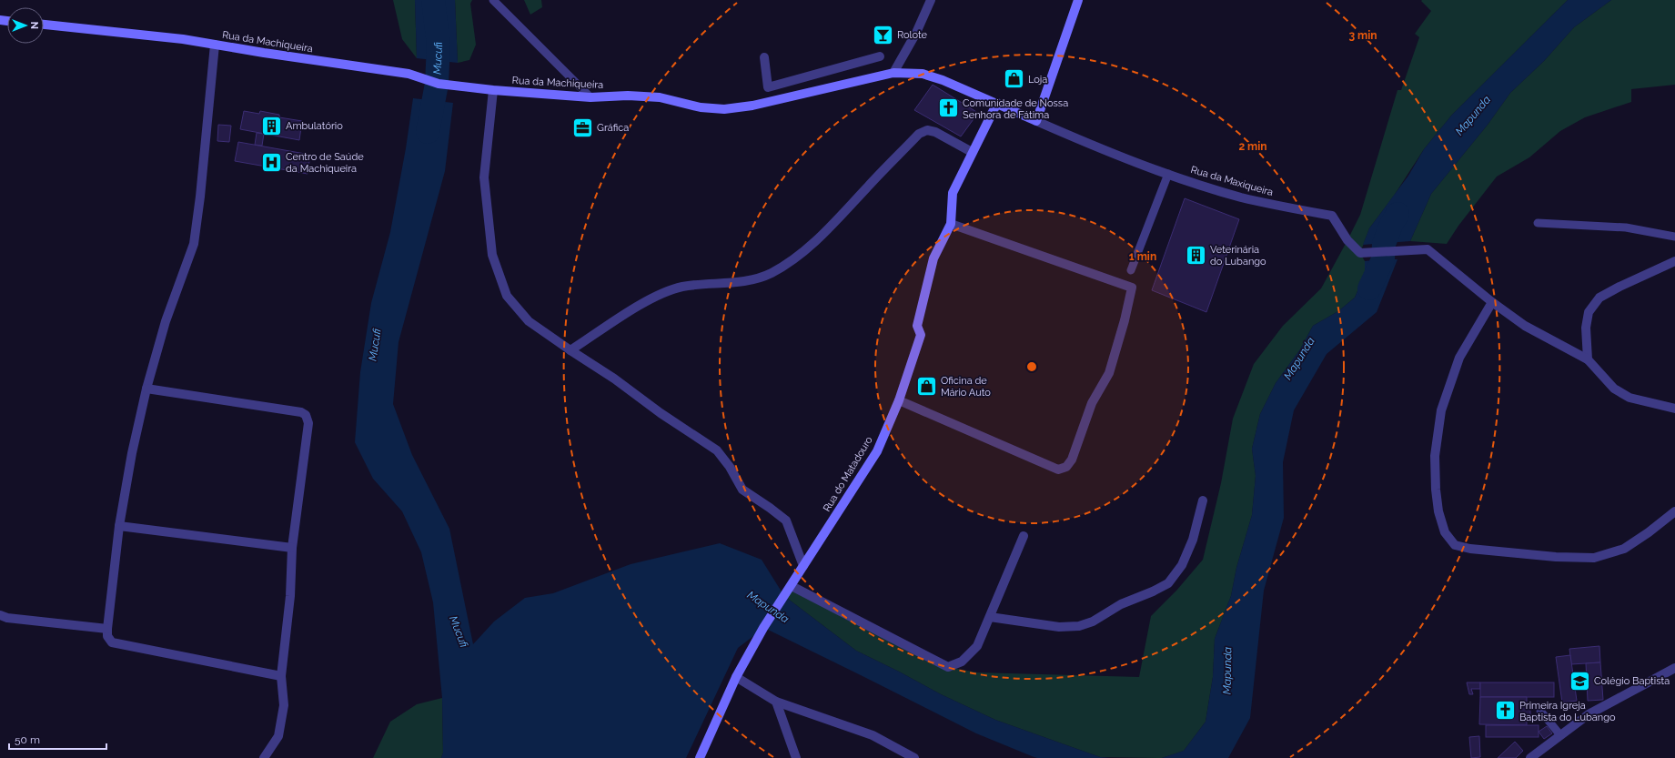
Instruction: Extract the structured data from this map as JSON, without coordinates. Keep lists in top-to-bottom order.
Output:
{
  "streets": {
    "street": ["Rua da Machiqueira", "Rua da Maxiqueira", "Rua do Matadouro"]
  },
  "crossings": [
    ["Rua da Machiqueira", "Rua da Maxiqueira"],
    ["Rua da Machiqueira", "Rua do Matadouro"]
  ],
  "water": ["Mucufi", "Mapunda"],
  "places": {
    "bar": ["Rolote"],
    "shop": ["Loja", "Oficina de Mário Auto"],
    "church": ["Comunidade de Nossa Senhora de Fátima", "Primeira Igreja Baptista do Lubango"],
    "building": ["Ambulatório", "Veterinária do Lubango"],
    "office": ["Gráfica"],
    "hospital": ["Centro de Saúde da Machiqueira"],
    "school or university": ["Colégio Baptista"]
  },
  "scale_bar": "50 m",
  "north": "right",
  "rings": ["3 min", "2 min", "1 min"]
}
